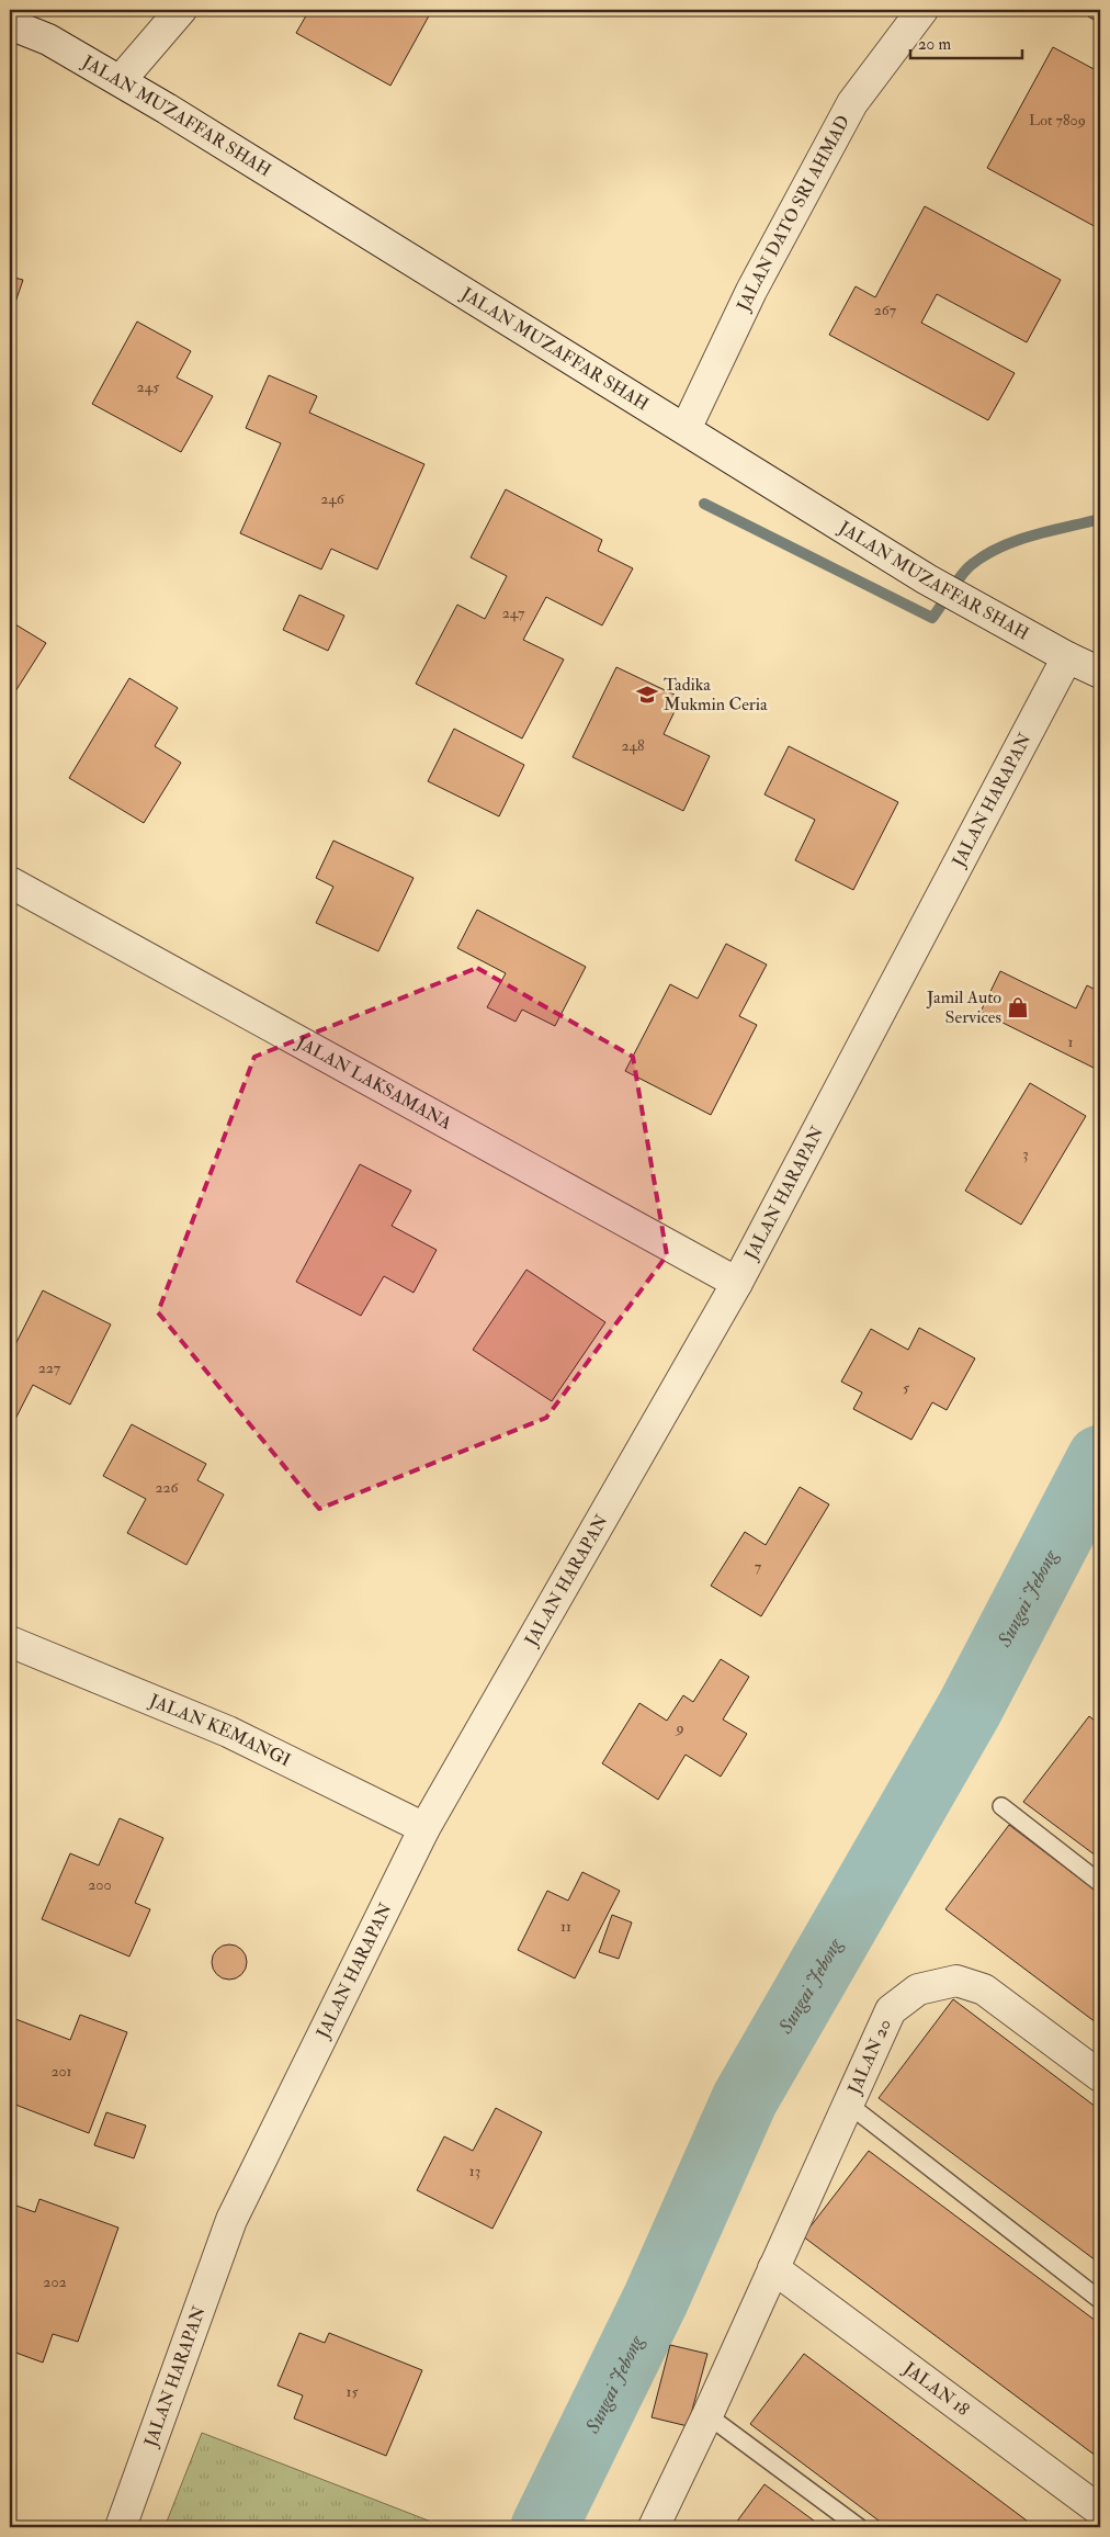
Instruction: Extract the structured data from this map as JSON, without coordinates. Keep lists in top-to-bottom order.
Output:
{
  "streets": {
    "street": [
      "JALAN MUZAFFAR SHAH",
      "JALAN DATO SRI AHMAD",
      "JALAN HARAPAN",
      "JALAN LAKSAMANA",
      "JALAN KEMANGI",
      "JALAN 20",
      "JALAN 18"
    ]
  },
  "crossings": [
    ["JALAN MUZAFFAR SHAH", "JALAN DATO SRI AHMAD"],
    ["JALAN MUZAFFAR SHAH", "JALAN HARAPAN"],
    ["JALAN HARAPAN", "JALAN LAKSAMANA"],
    ["JALAN HARAPAN", "JALAN KEMANGI"],
    ["JALAN 20", "JALAN 18"]
  ],
  "water": ["Sungai Jebong"],
  "places": {
    "school or university": ["Tadika Mukmin Ceria"],
    "shop": ["Jamil Auto Services"]
  },
  "house_numbers": [
    "Lot 7809",
    "267",
    "245",
    "246",
    "247",
    "248",
    "1",
    "3",
    "227",
    "5",
    "226",
    "7",
    "9",
    "200",
    "11",
    "201",
    "13",
    "202",
    "15"
  ],
  "scale_bar": "20 m"
}
